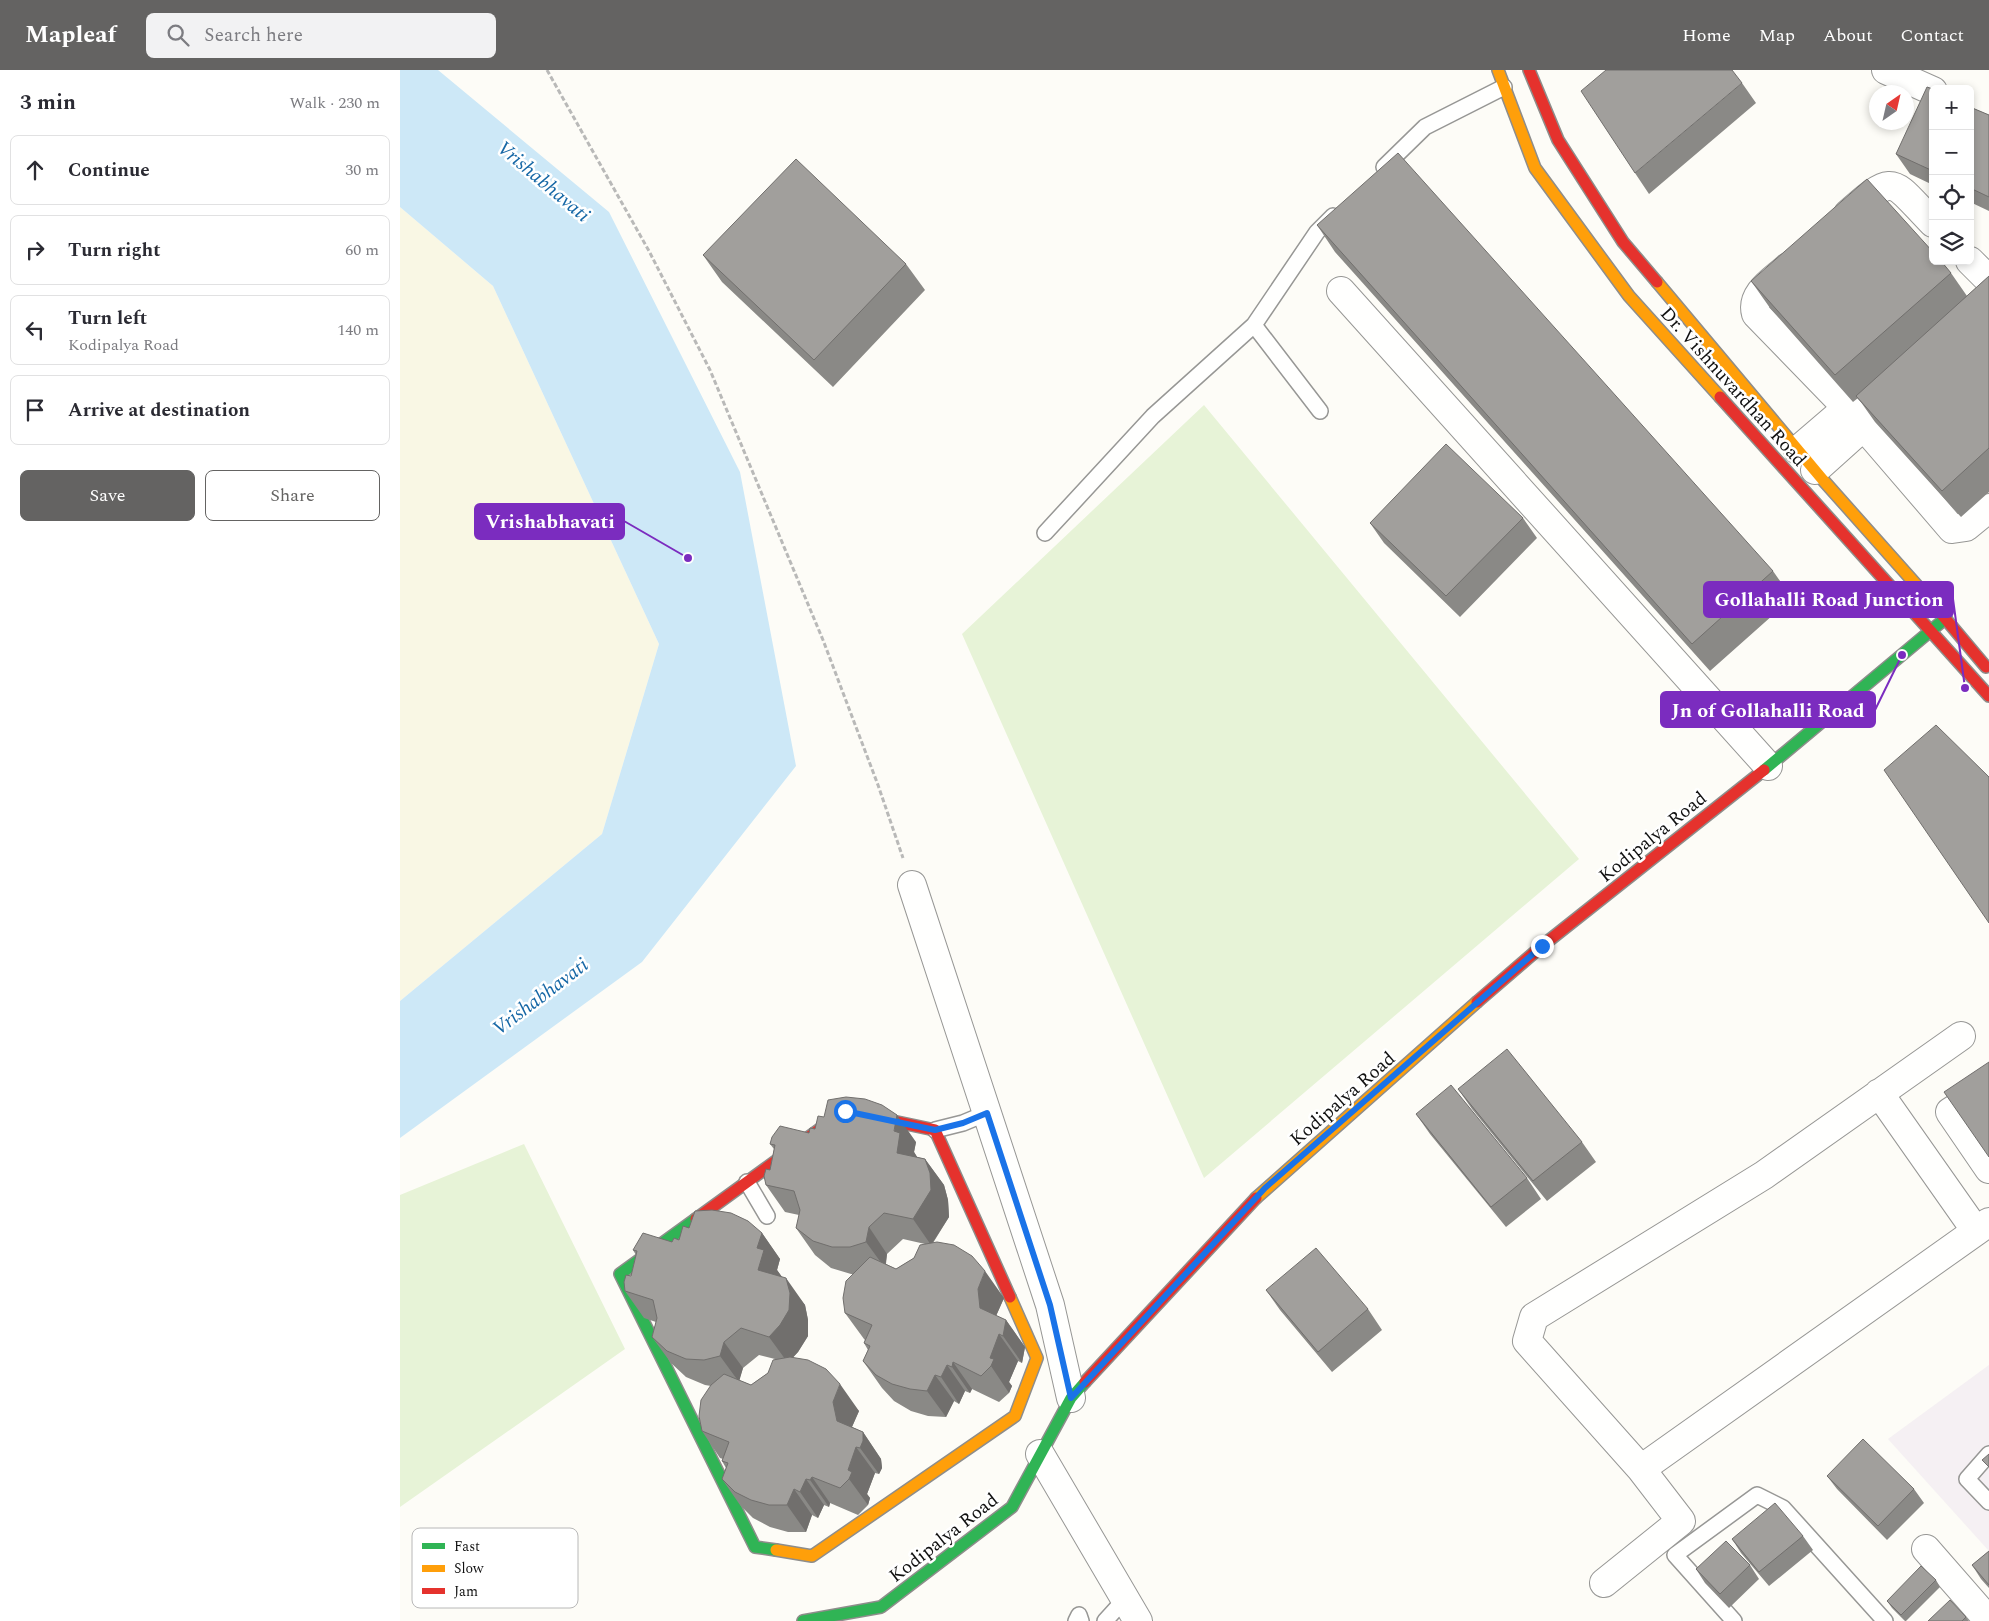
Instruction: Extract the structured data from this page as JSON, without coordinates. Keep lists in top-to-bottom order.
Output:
{
  "streets": {
    "main road": ["Dr. Vishnuvardhan Road", "Kodipalya Road"]
  },
  "crossings": [
    ["Dr. Vishnuvardhan Road", "Kodipalya Road"]
  ],
  "water": ["Vrishabhavati"],
  "places": ["Vrishabhavati", "Jn of Gollahalli Road", "Gollahalli Road Junction"],
  "legend": ["Fast", "Slow", "Jam"],
  "north": "top right",
  "page": {
    "header": "Mapleaf",
    "search": "Search here",
    "nav": [
      "Home",
      "Map",
      "About",
      "Contact"
    ],
    "heading": ["3 min", "Walk · 230 m"],
    "map_buttons": ["+", "−"],
    "list": [
      ["Continue", "30 m"],
      ["Turn right", "60 m"],
      ["Turn left", "Kodipalya Road", "140 m"],
      "Arrive at destination"
    ],
    "buttons": ["Save", "Share"]
  }
}
